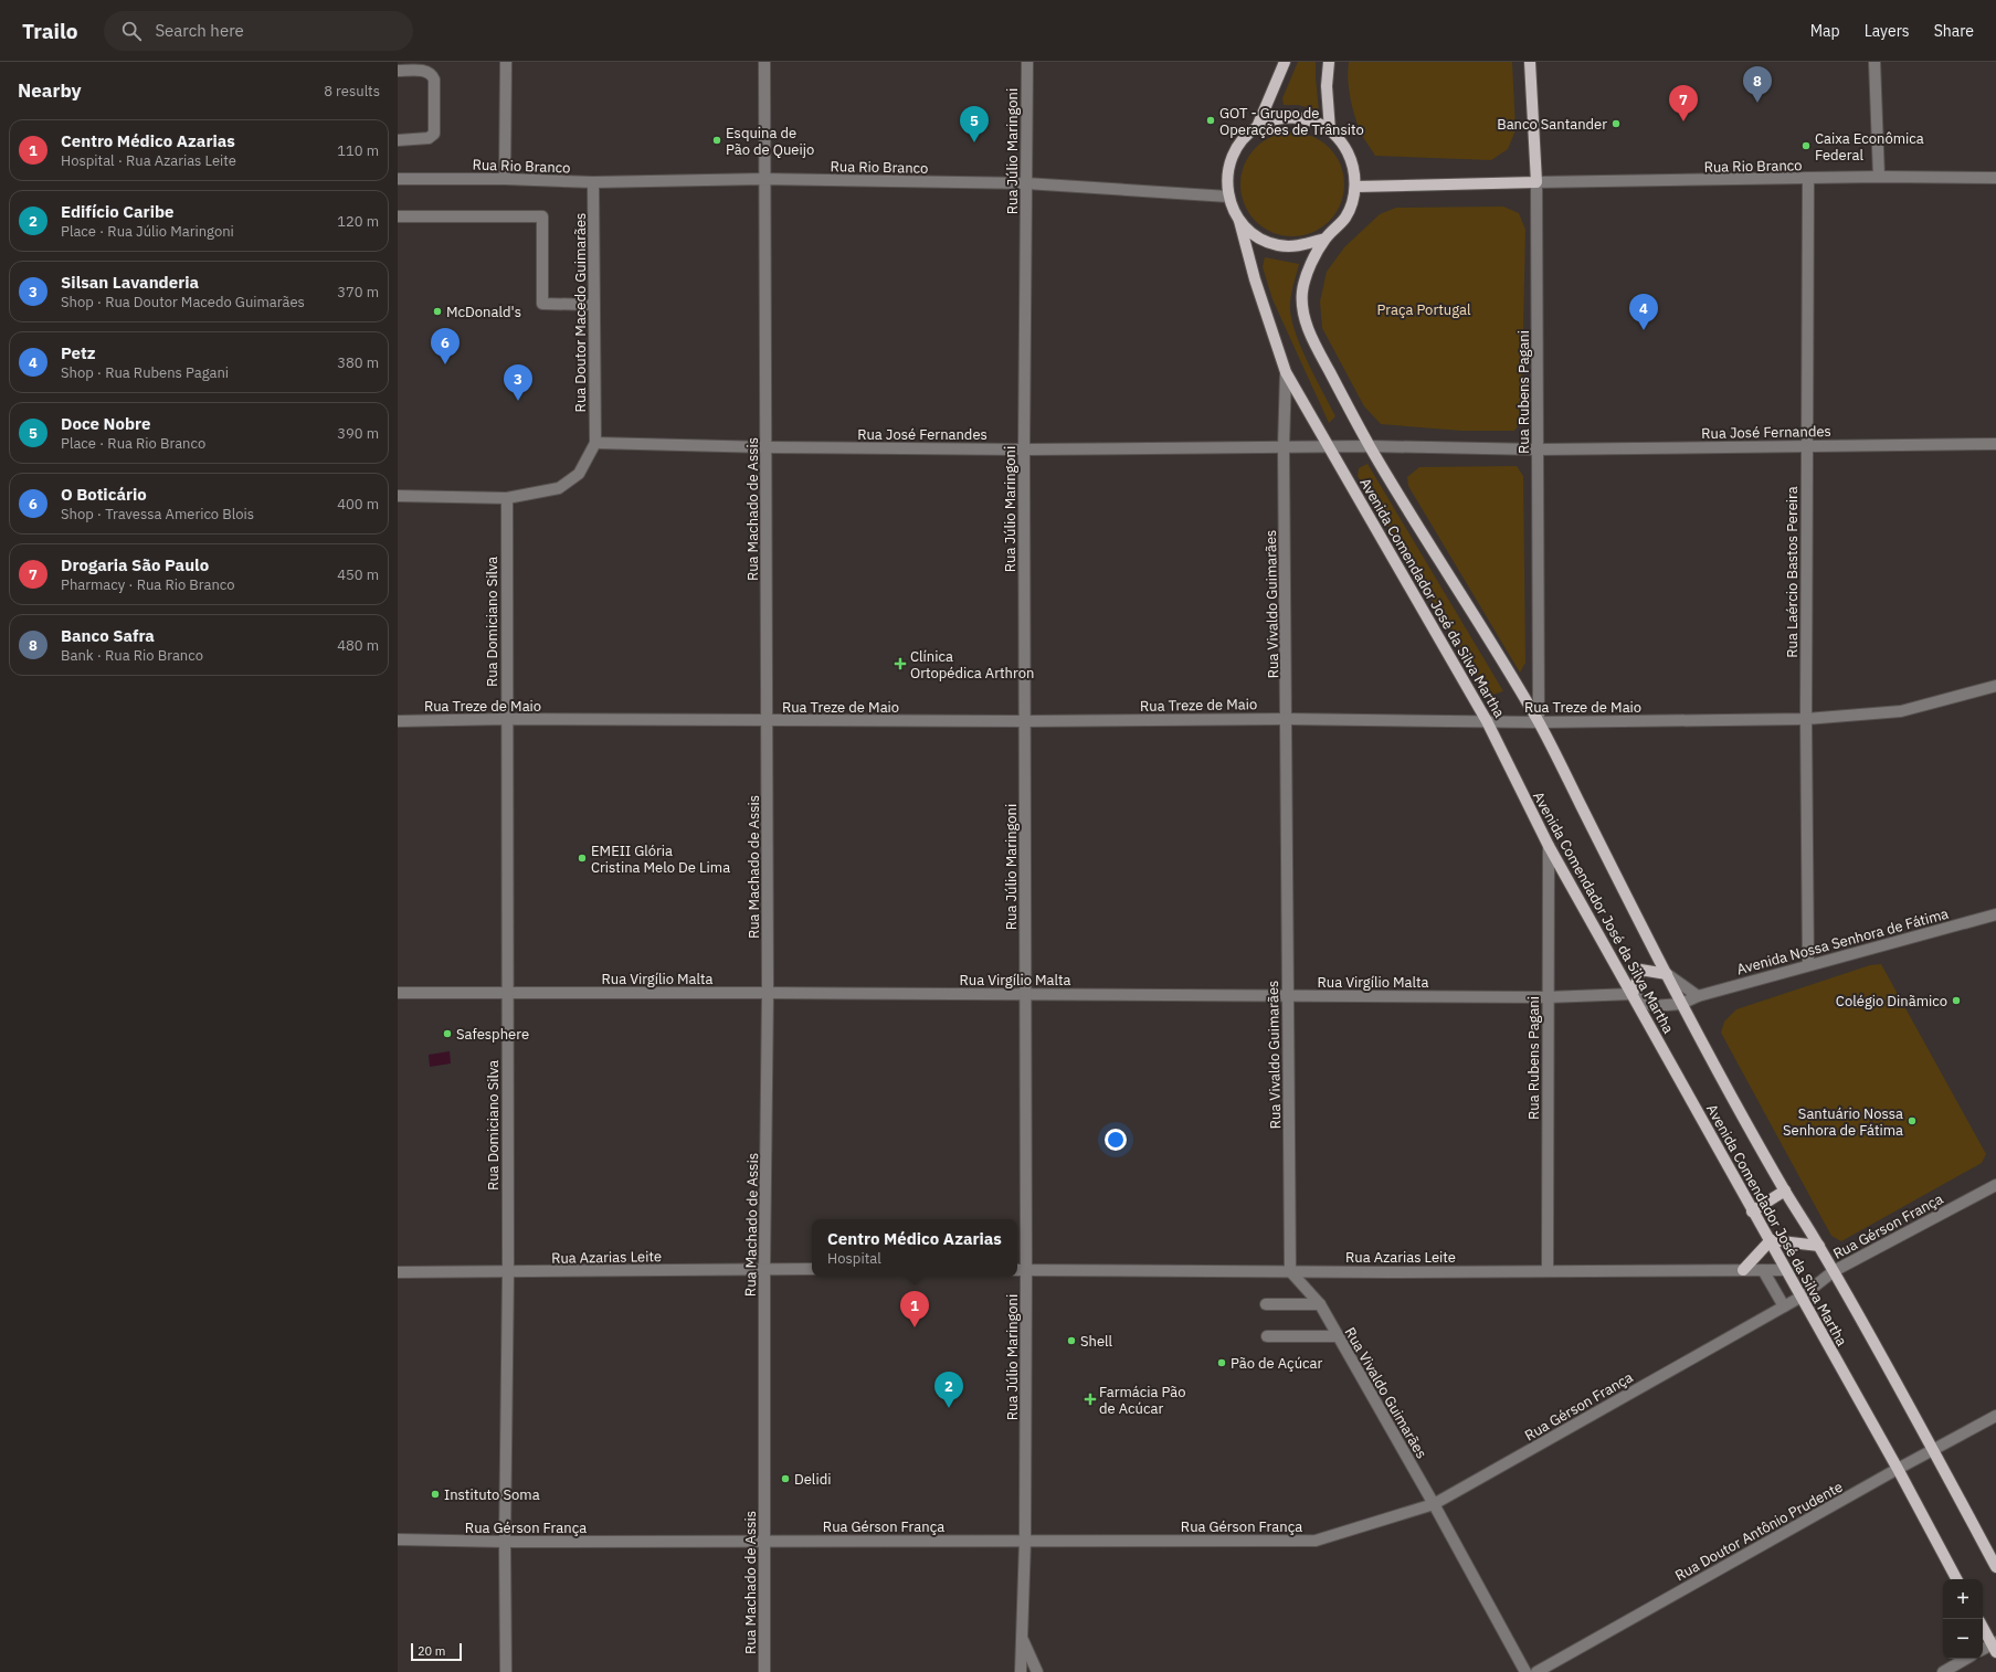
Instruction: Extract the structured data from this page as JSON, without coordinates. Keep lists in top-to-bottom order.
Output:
{
  "streets": {
    "main road": ["Rua Rubens Pagani", "Avenida Comendador José da Silva Martha"],
    "street": [
      "Rua Júlio Maringoni",
      "Rua Rio Branco",
      "Rua Doutor Macedo Guimarães",
      "Rua José Fernandes",
      "Rua Machado de Assis",
      "Rua Laércio Bastos Pereira",
      "Rua Vivaldo Guimarães",
      "Rua Domiciano Silva",
      "Rua Treze de Maio",
      "Avenida Nossa Senhora de Fátima",
      "Rua Virgílio Malta",
      "Rua Gérson França",
      "Rua Azarias Leite",
      "Rua Doutor Antônio Prudente"
    ]
  },
  "crossings": [
    ["Rua Júlio Maringoni", "Rua Rio Branco"],
    ["Rua Júlio Maringoni", "Rua José Fernandes"],
    ["Rua Júlio Maringoni", "Rua Treze de Maio"],
    ["Rua Júlio Maringoni", "Rua Virgílio Malta"],
    ["Rua Júlio Maringoni", "Rua Gérson França"],
    ["Rua Júlio Maringoni", "Rua Azarias Leite"],
    ["Rua Rio Branco", "Rua Doutor Macedo Guimarães"],
    ["Rua Rio Branco", "Rua Rubens Pagani"],
    ["Rua Rio Branco", "Rua Machado de Assis"],
    ["Rua Rio Branco", "Rua Laércio Bastos Pereira"],
    ["Rua Rio Branco", "Avenida Comendador José da Silva Martha"],
    ["Rua Doutor Macedo Guimarães", "Rua José Fernandes"],
    ["Rua Rubens Pagani", "Rua José Fernandes"],
    ["Rua Rubens Pagani", "Avenida Comendador José da Silva Martha"],
    ["Rua Rubens Pagani", "Rua Treze de Maio"],
    ["Rua Rubens Pagani", "Rua Virgílio Malta"],
    ["Rua Rubens Pagani", "Rua Azarias Leite"],
    ["Rua José Fernandes", "Rua Machado de Assis"],
    ["Rua José Fernandes", "Rua Laércio Bastos Pereira"],
    ["Rua José Fernandes", "Avenida Comendador José da Silva Martha"],
    ["Rua José Fernandes", "Rua Vivaldo Guimarães"],
    ["Rua Machado de Assis", "Rua Treze de Maio"],
    ["Rua Machado de Assis", "Rua Virgílio Malta"],
    ["Rua Machado de Assis", "Rua Gérson França"],
    ["Rua Machado de Assis", "Rua Azarias Leite"],
    ["Rua Laércio Bastos Pereira", "Rua Treze de Maio"],
    ["Rua Laércio Bastos Pereira", "Avenida Nossa Senhora de Fátima"],
    ["Avenida Comendador José da Silva Martha", "Rua Vivaldo Guimarães"],
    ["Avenida Comendador José da Silva Martha", "Rua Treze de Maio"],
    ["Avenida Comendador José da Silva Martha", "Avenida Nossa Senhora de Fátima"],
    ["Avenida Comendador José da Silva Martha", "Rua Virgílio Malta"],
    ["Avenida Comendador José da Silva Martha", "Rua Gérson França"],
    ["Avenida Comendador José da Silva Martha", "Rua Azarias Leite"],
    ["Avenida Comendador José da Silva Martha", "Rua Doutor Antônio Prudente"],
    ["Rua Vivaldo Guimarães", "Rua Treze de Maio"],
    ["Rua Vivaldo Guimarães", "Rua Virgílio Malta"],
    ["Rua Vivaldo Guimarães", "Rua Gérson França"],
    ["Rua Vivaldo Guimarães", "Rua Azarias Leite"],
    ["Rua Domiciano Silva", "Rua Treze de Maio"],
    ["Rua Domiciano Silva", "Rua Virgílio Malta"],
    ["Rua Domiciano Silva", "Rua Gérson França"],
    ["Rua Domiciano Silva", "Rua Azarias Leite"]
  ],
  "parks": ["Praça Portugal"],
  "places": {
    "other": [
      "GOT - Grupo de Operações de Trânsito",
      "Banco Santander",
      "Esquina de Pão de Queijo",
      "Caixa Econômica Federal",
      "McDonald's",
      "EMEII Glória Cristina Melo De Lima",
      "Colégio Dinãmico",
      "Safesphere",
      "Santuário Nossa Senhora de Fátima",
      "Shell",
      "Pão de Açúcar",
      "Delidi",
      "Instituto Soma"
    ],
    "health": ["Clínica Ortopédica Arthron", "Farmácia Pão de Acúcar"]
  },
  "scale_bar": "20 m",
  "page": {
    "header": "Trailo",
    "search": "Search here",
    "nav": ["Map", "Layers", "Share"],
    "heading": ["Nearby", "8 results"],
    "pins": [
      "8",
      "7",
      "5",
      "4",
      "6",
      "3",
      "1",
      "2"
    ],
    "list": [
      {
        "mark": "1",
        "name": "Centro Médico Azarias",
        "note": "Hospital · Rua Azarias Leite",
        "value": "110 m"
      },
      {
        "mark": "2",
        "name": "Edifício Caribe",
        "note": "Place · Rua Júlio Maringoni",
        "value": "120 m"
      },
      {
        "mark": "3",
        "name": "Silsan Lavanderia",
        "note": "Shop · Rua Doutor Macedo Guimarães",
        "value": "370 m"
      },
      {
        "mark": "4",
        "name": "Petz",
        "note": "Shop · Rua Rubens Pagani",
        "value": "380 m"
      },
      {
        "mark": "5",
        "name": "Doce Nobre",
        "note": "Place · Rua Rio Branco",
        "value": "390 m"
      },
      {
        "mark": "6",
        "name": "O Boticário",
        "note": "Shop · Travessa Americo Blois",
        "value": "400 m"
      },
      {
        "mark": "7",
        "name": "Drogaria São Paulo",
        "note": "Pharmacy · Rua Rio Branco",
        "value": "450 m"
      },
      {
        "mark": "8",
        "name": "Banco Safra",
        "note": "Bank · Rua Rio Branco",
        "value": "480 m"
      }
    ],
    "popup": ["Centro Médico Azarias", "Hospital"],
    "map_buttons": ["+", "−"],
    "scale": "20 m"
  }
}
